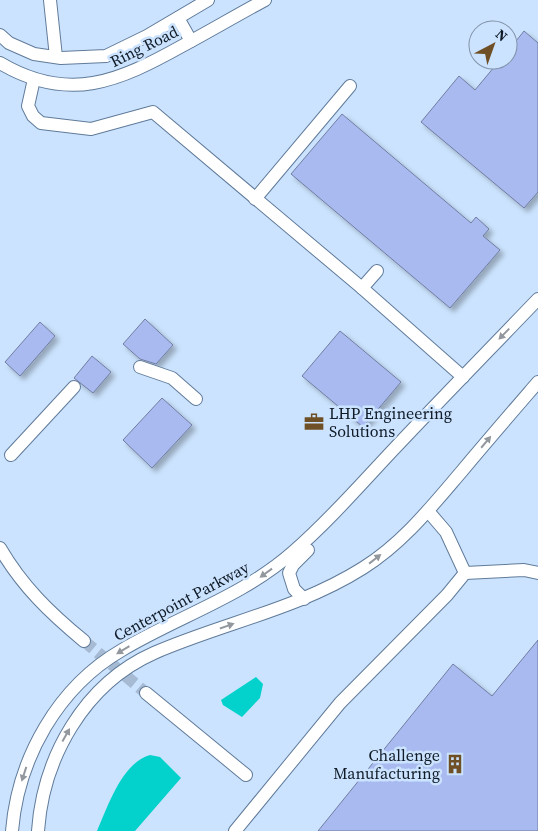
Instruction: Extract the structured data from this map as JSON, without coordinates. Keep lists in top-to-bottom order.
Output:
{
  "streets": {
    "street": ["Ring Road", "Centerpoint Parkway"]
  },
  "places": {
    "office": ["LHP Engineering Solutions"],
    "building": ["Challenge Manufacturing"]
  },
  "north": "top right"
}
